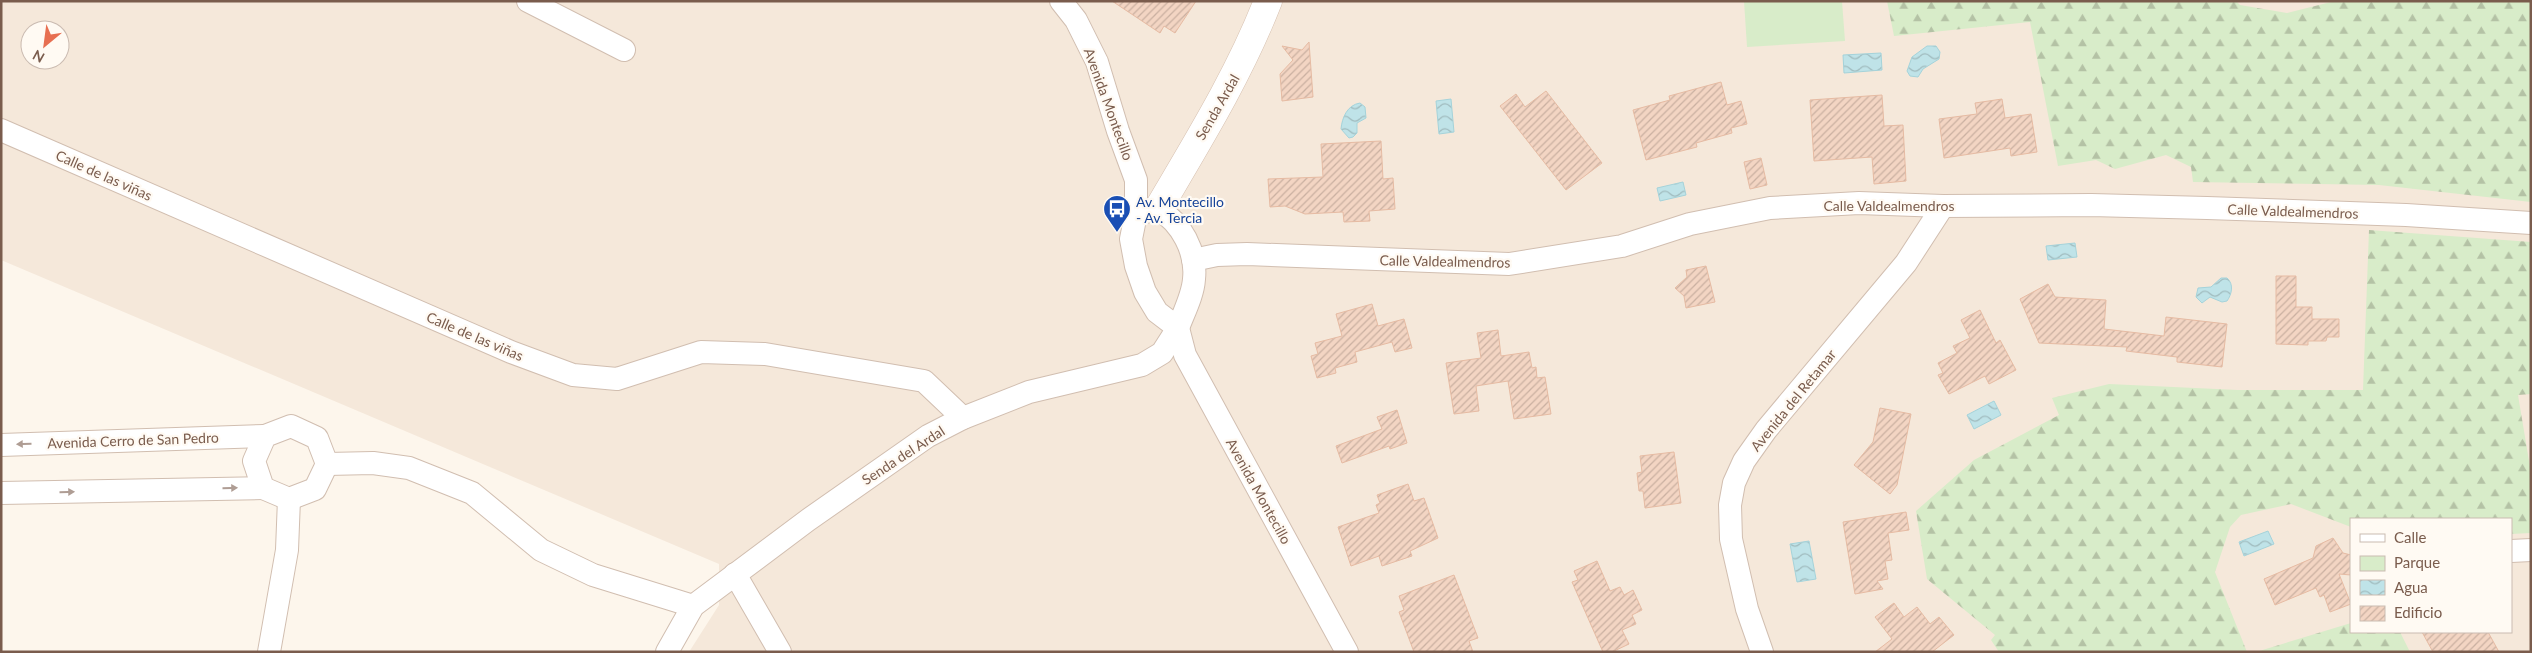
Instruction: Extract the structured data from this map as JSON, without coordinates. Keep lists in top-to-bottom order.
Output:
{
  "streets": {
    "main road": ["Senda Ardal"],
    "street": [
      "Avenida Montecillo",
      "Calle de las viñas",
      "Calle Valdealmendros",
      "Avenida del Retamar",
      "Avenida Cerro de San Pedro",
      "Senda del Ardal"
    ]
  },
  "crossings": [
    ["Avenida Montecillo", "Senda Ardal"],
    ["Avenida Montecillo", "Senda del Ardal"],
    ["Calle de las viñas", "Senda del Ardal"],
    ["Calle Valdealmendros", "Avenida del Retamar"],
    ["Calle Valdealmendros", "Senda del Ardal"]
  ],
  "places": {
    "bus stop": ["Av. Montecillo - Av. Tercia"]
  },
  "legend": [
    "Calle",
    "Parque",
    "Agua",
    "Edificio"
  ],
  "north": "bottom left"
}
